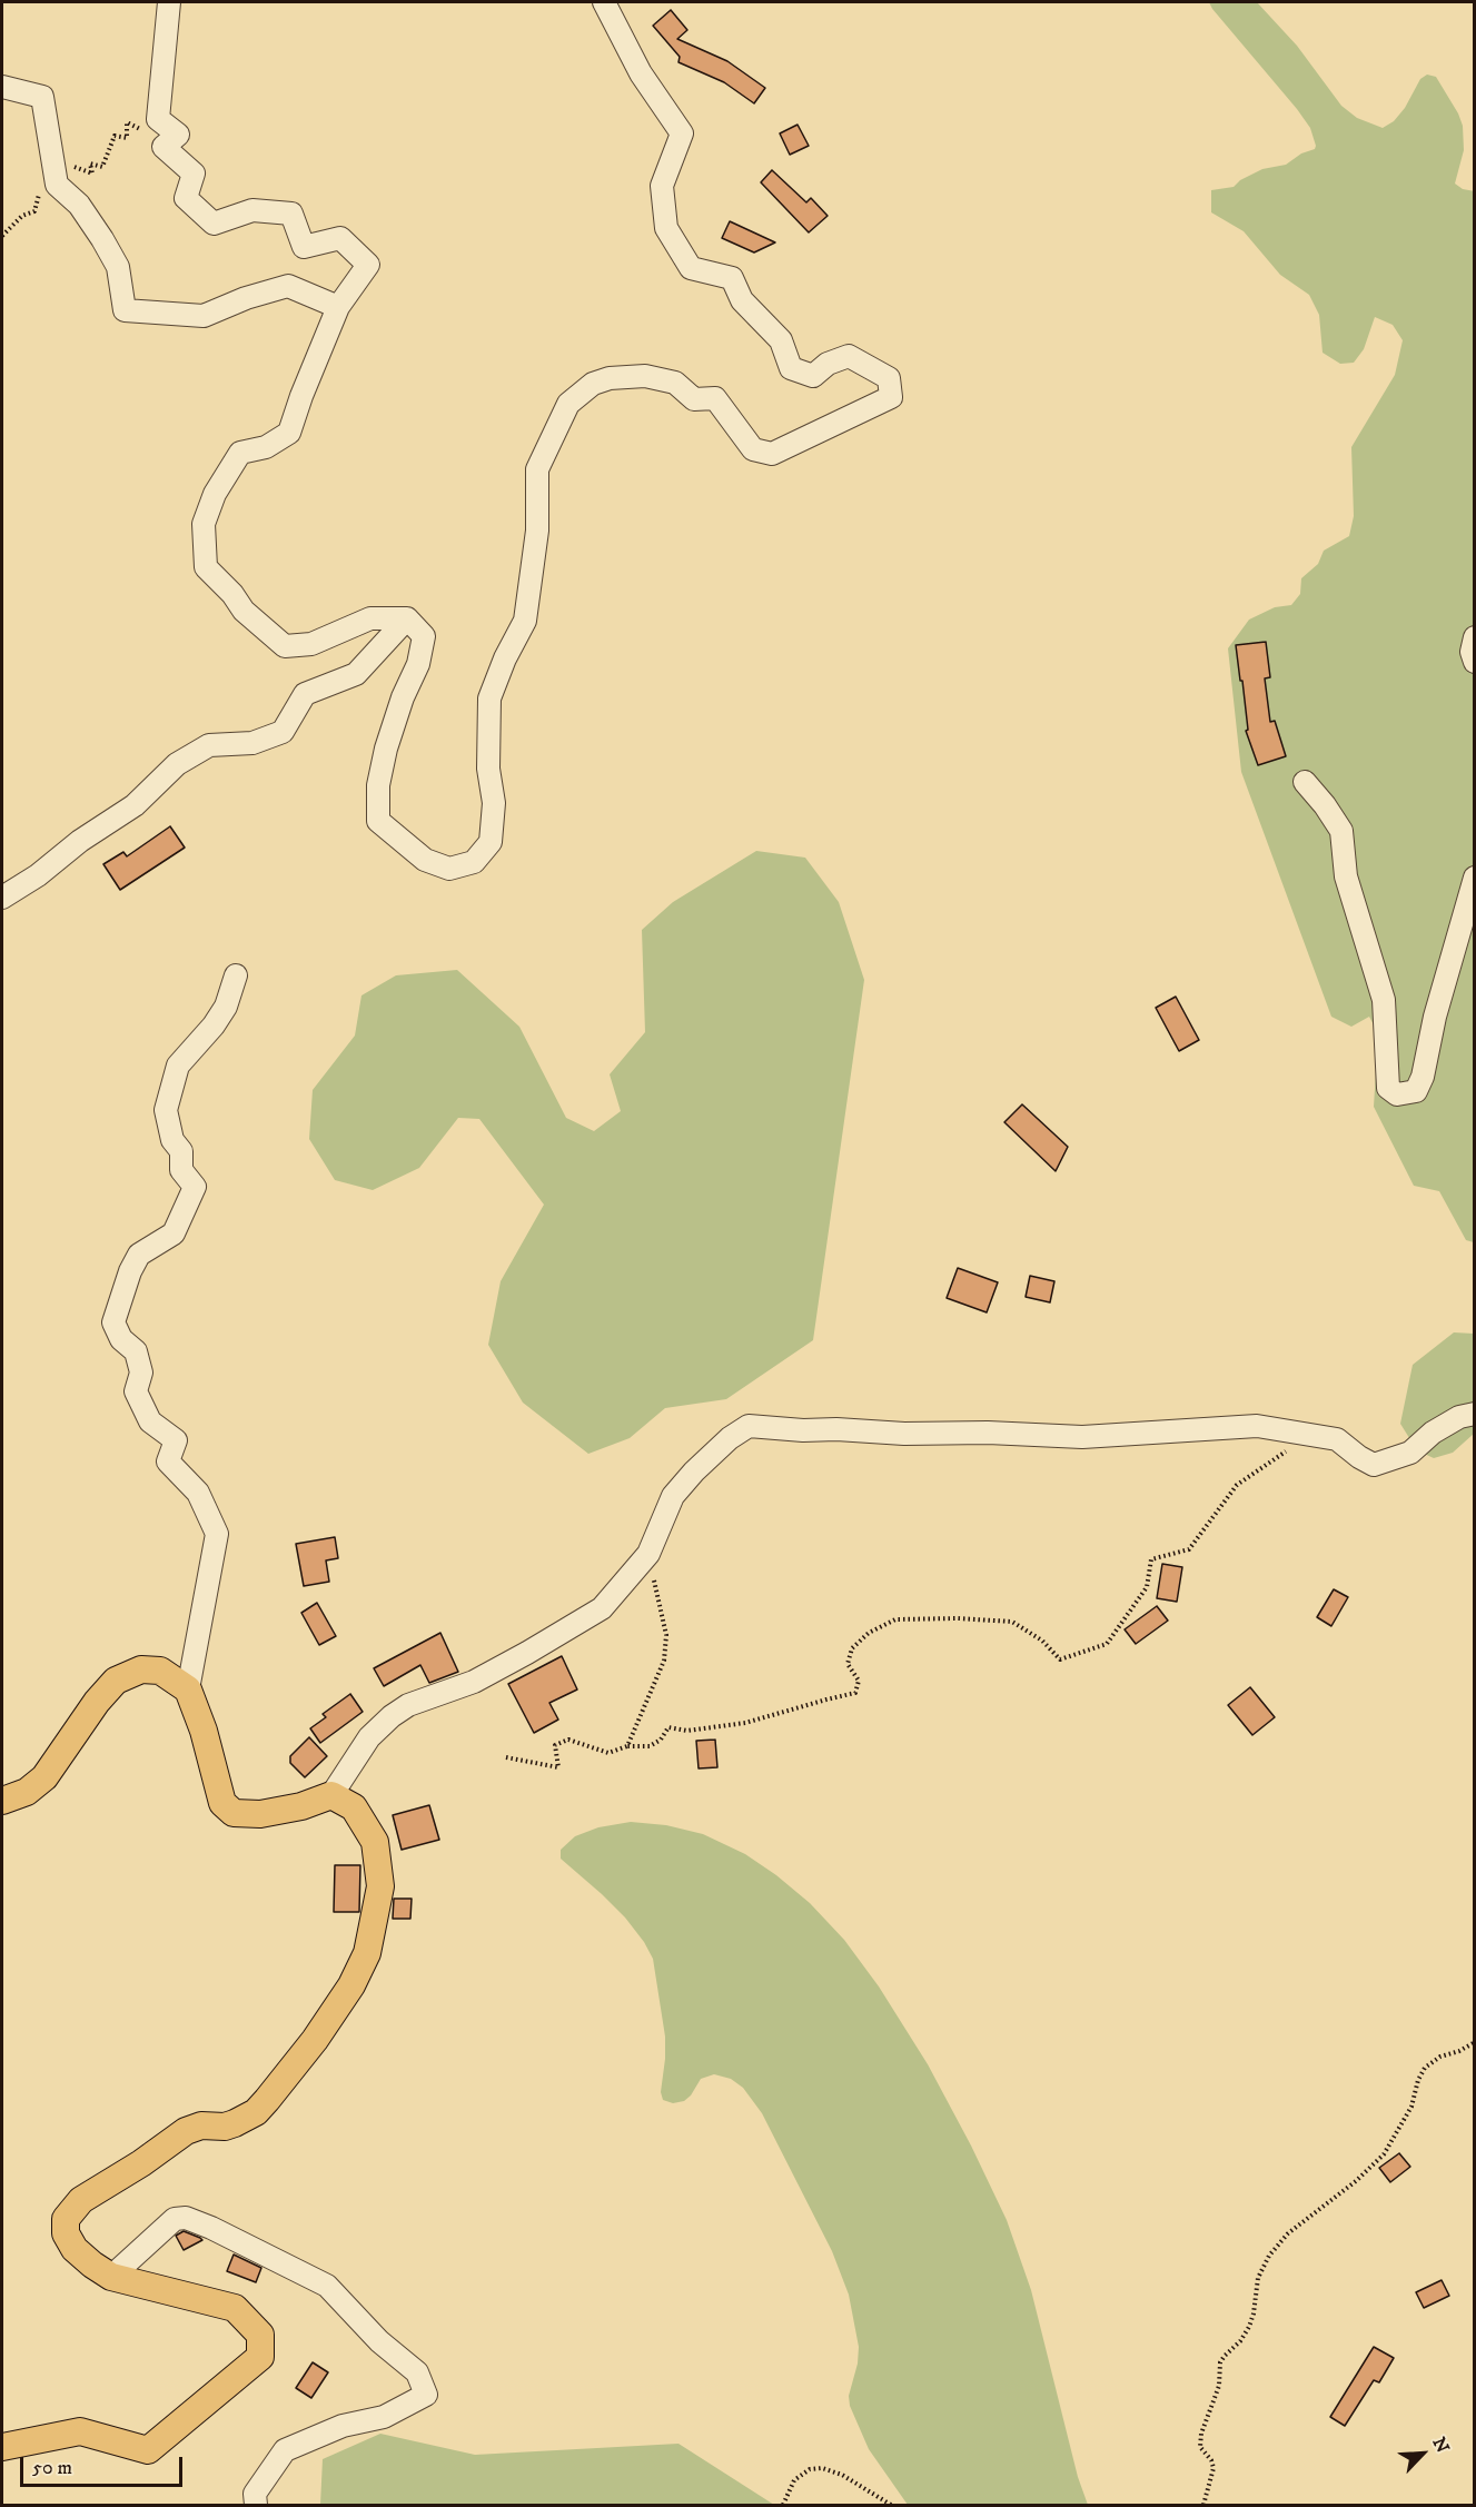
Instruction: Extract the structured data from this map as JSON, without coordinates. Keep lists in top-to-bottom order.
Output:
{
  "scale_bar": "50 m",
  "north": "top right"
}
